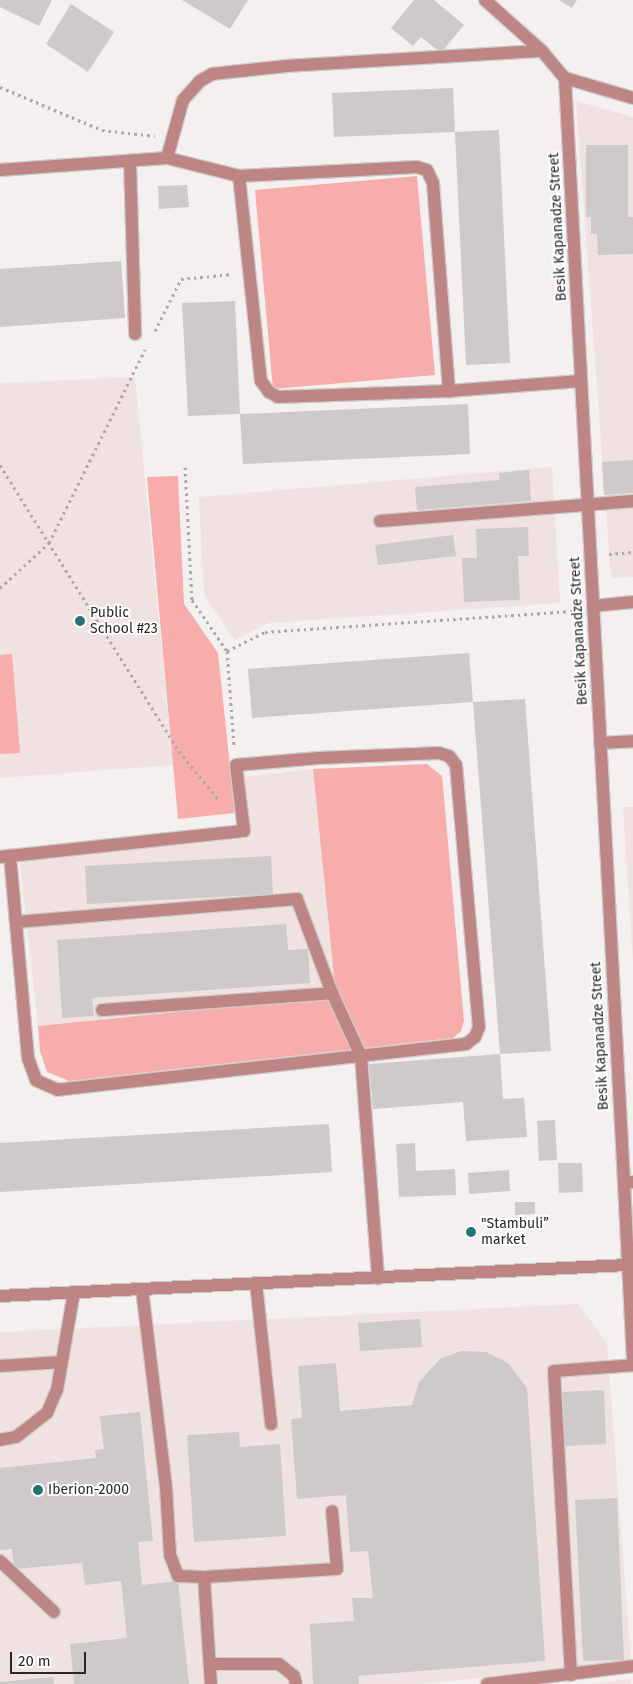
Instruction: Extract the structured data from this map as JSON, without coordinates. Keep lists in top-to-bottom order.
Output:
{
  "streets": {
    "street": ["Besik Kapanadze Street"]
  },
  "places": ["Public School #23", "\"Stambuli” market", "Iberion-2000"],
  "scale_bar": "20 m"
}
